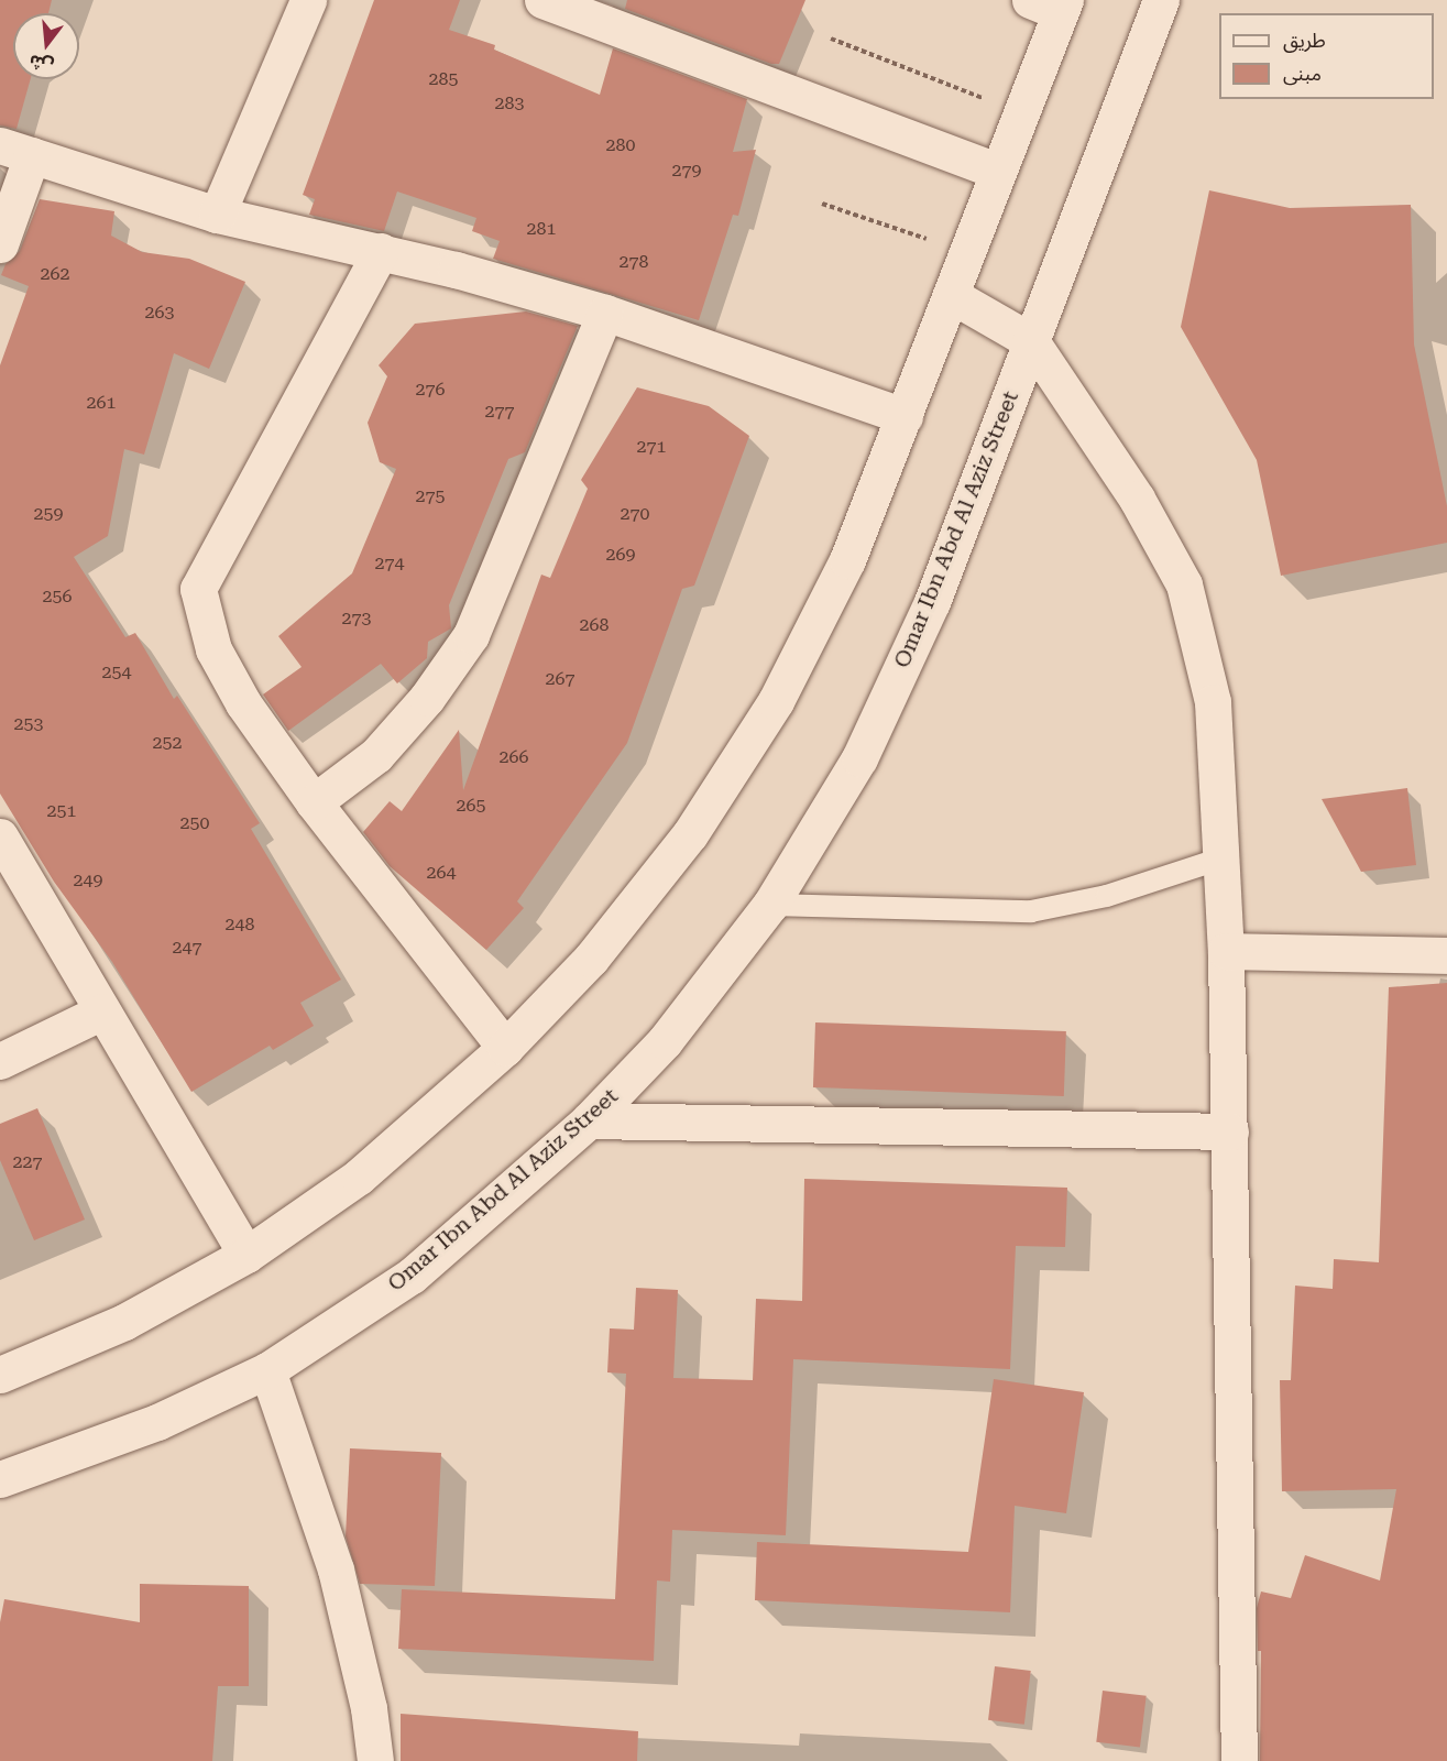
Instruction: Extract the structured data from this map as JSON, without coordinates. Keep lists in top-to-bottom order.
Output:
{
  "streets": {
    "street": ["Omar Ibn Abd Al Aziz Street"]
  },
  "house_numbers": [
    "285",
    "283",
    "280",
    "279",
    "281",
    "278",
    "262",
    "263",
    "276",
    "261",
    "277",
    "271",
    "275",
    "259",
    "270",
    "269",
    "274",
    "256",
    "273",
    "268",
    "254",
    "267",
    "253",
    "252",
    "266",
    "265",
    "251",
    "250",
    "264",
    "249",
    "248",
    "247",
    "227"
  ],
  "legend": ["طريق", "مبنى"],
  "north": "bottom"
}
